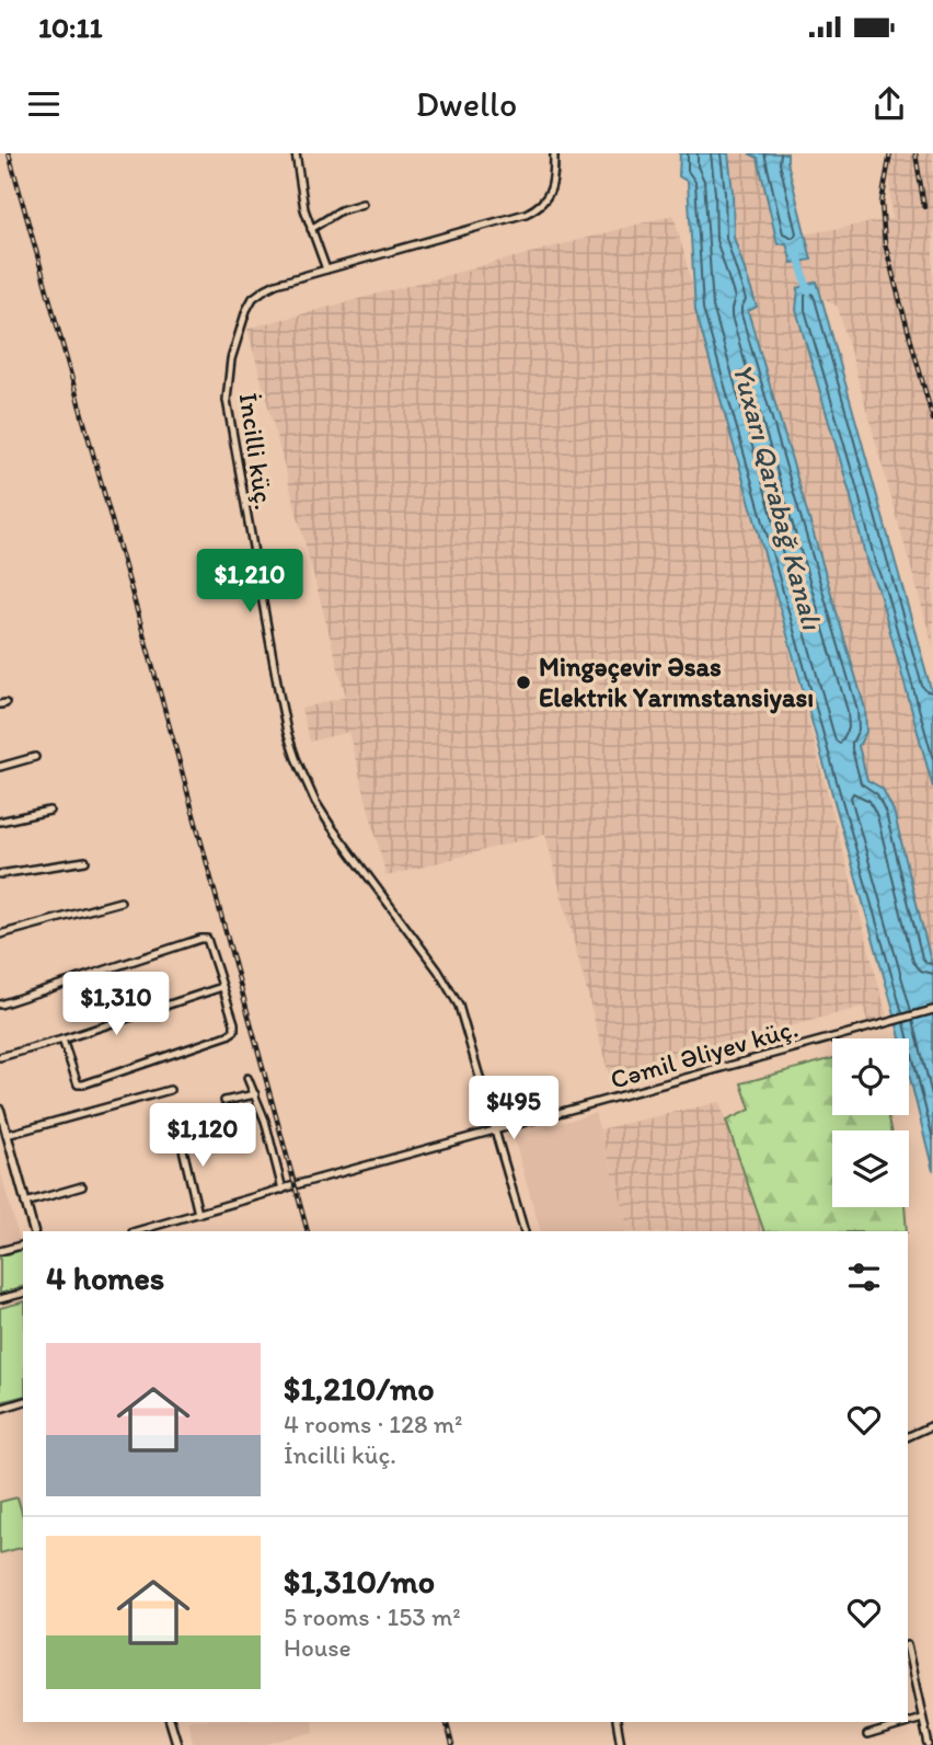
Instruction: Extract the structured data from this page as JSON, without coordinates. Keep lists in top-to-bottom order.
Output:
{
  "streets": {
    "street": ["İncilli küç.", "Cəmil Əliyev küç."]
  },
  "crossings": [
    ["İncilli küç.", "Cəmil Əliyev küç."]
  ],
  "water": ["Yuxarı Qarabağ Kanalı"],
  "places": ["Mingəçevir Əsas Elektrik Yarımstansiyası"],
  "page": {
    "status": "10:11",
    "header": "Dwello",
    "price": [
      "$1,210",
      "$1,310",
      "$495",
      "$1,120"
    ],
    "heading": "4 homes",
    "list": [
      {
        "name": "$1,210/mo",
        "note": "4 rooms · 128 m² · İncilli küç."
      },
      {
        "name": "$1,310/mo",
        "note": "5 rooms · 153 m² · House"
      }
    ]
  }
}
